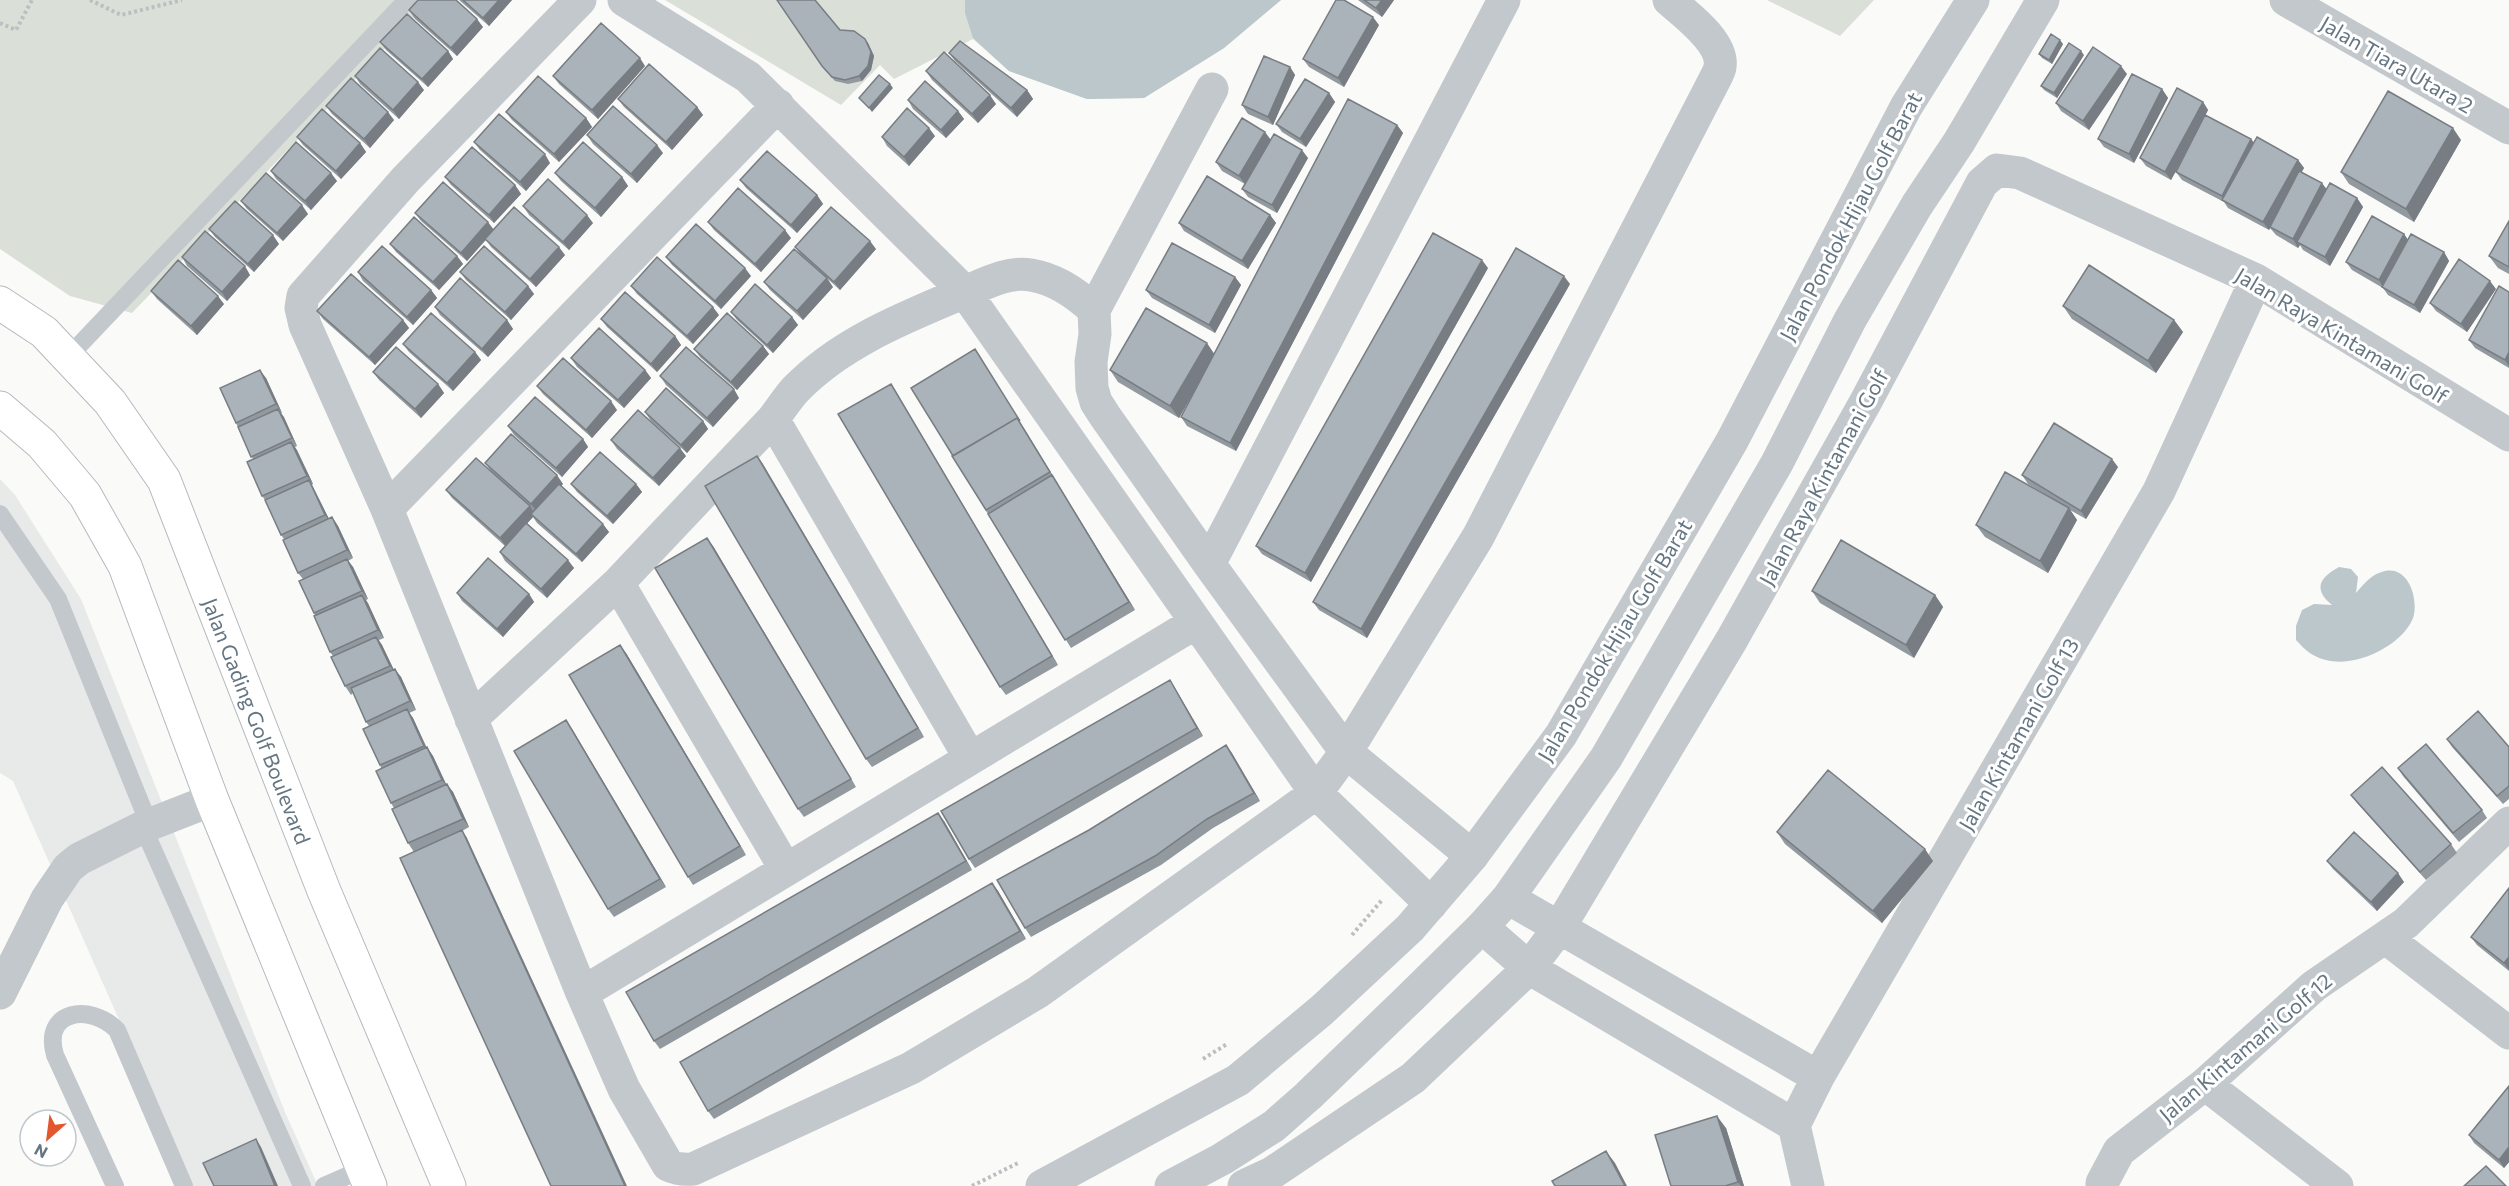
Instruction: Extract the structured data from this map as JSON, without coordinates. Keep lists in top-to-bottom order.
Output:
{
  "streets": {
    "main road": ["Jalan Gading Golf Boulevard"],
    "street": [
      "Jalan Tiara Utara 2",
      "Jalan Pondok Hijau Golf Barat",
      "Jalan Raya Kintamani Golf",
      "Jalan Kintamani Golf 13",
      "Jalan Kintamani Golf 12"
    ]
  },
  "crossings": [
    ["Jalan Raya Kintamani Golf", "Jalan Kintamani Golf 13"]
  ],
  "north": "bottom left"
}
